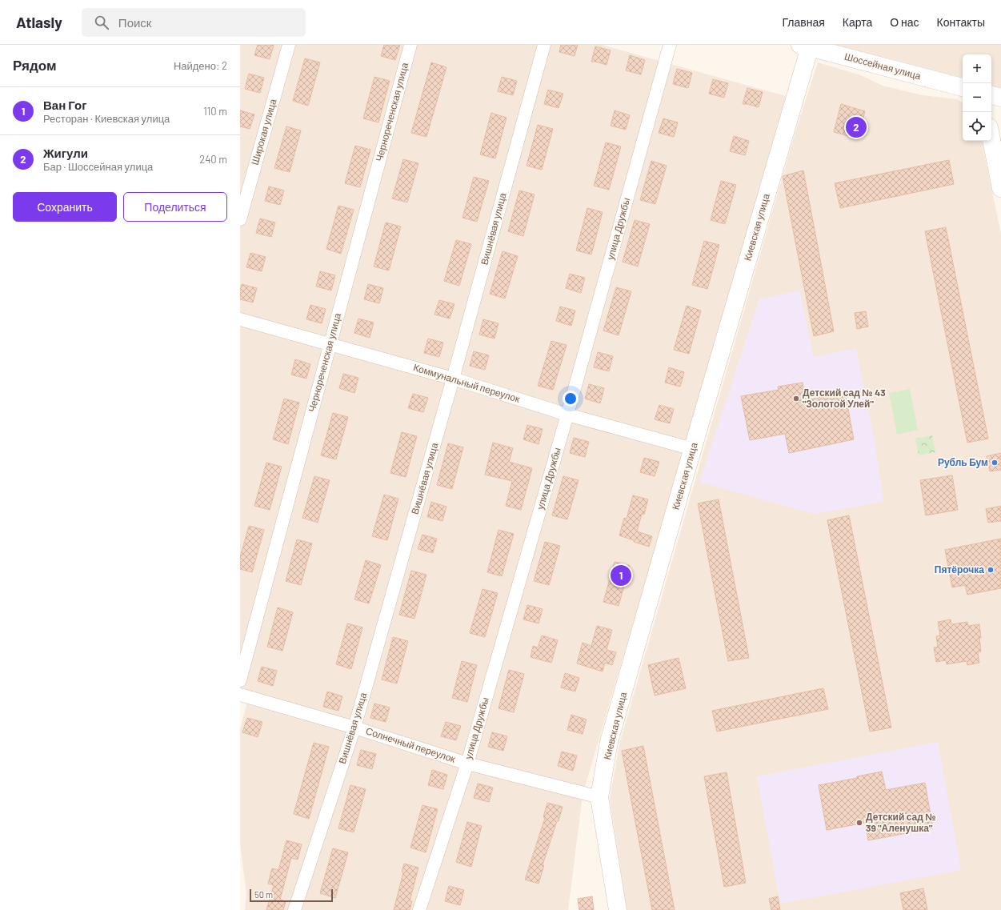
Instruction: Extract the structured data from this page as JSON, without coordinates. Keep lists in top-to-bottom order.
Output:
{
  "streets": {
    "main road": ["Шоссейная улица", "Киевская улица"],
    "street": [
      "Чернореченская улица",
      "Широкая улица",
      "Вишнёвая улица",
      "улица Дружбы",
      "Коммунальный переулок",
      "Солнечный переулок"
    ]
  },
  "crossings": [
    ["Шоссейная улица", "Киевская улица"],
    ["Чернореченская улица", "Коммунальный переулок"],
    ["Киевская улица", "Коммунальный переулок"],
    ["Киевская улица", "Солнечный переулок"],
    ["Вишнёвая улица", "Коммунальный переулок"],
    ["Вишнёвая улица", "Солнечный переулок"],
    ["улица Дружбы", "Коммунальный переулок"],
    ["улица Дружбы", "Солнечный переулок"]
  ],
  "places": [
    "Детский сад № 43 \"Золотой Улей\"",
    "Рубль Бум",
    "Пятёрочка",
    "Детский сад № 39 \"Аленушка\""
  ],
  "scale_bar": "50 m",
  "page": {
    "header": "Atlasly",
    "search": "Поиск",
    "nav": [
      "Главная",
      "Карта",
      "О нас",
      "Контакты"
    ],
    "heading": ["Рядом", "Найдено: 2"],
    "map_buttons": ["+", "−"],
    "list": [
      {
        "mark": "1",
        "name": "Ван Гог",
        "note": "Ресторан · Киевская улица",
        "value": "110 m"
      },
      {
        "mark": "2",
        "name": "Жигули",
        "note": "Бар · Шоссейная улица",
        "value": "240 m"
      }
    ],
    "pins": ["2", "1"],
    "buttons": ["Сохранить", "Поделиться"],
    "scale": "50 m"
  }
}
